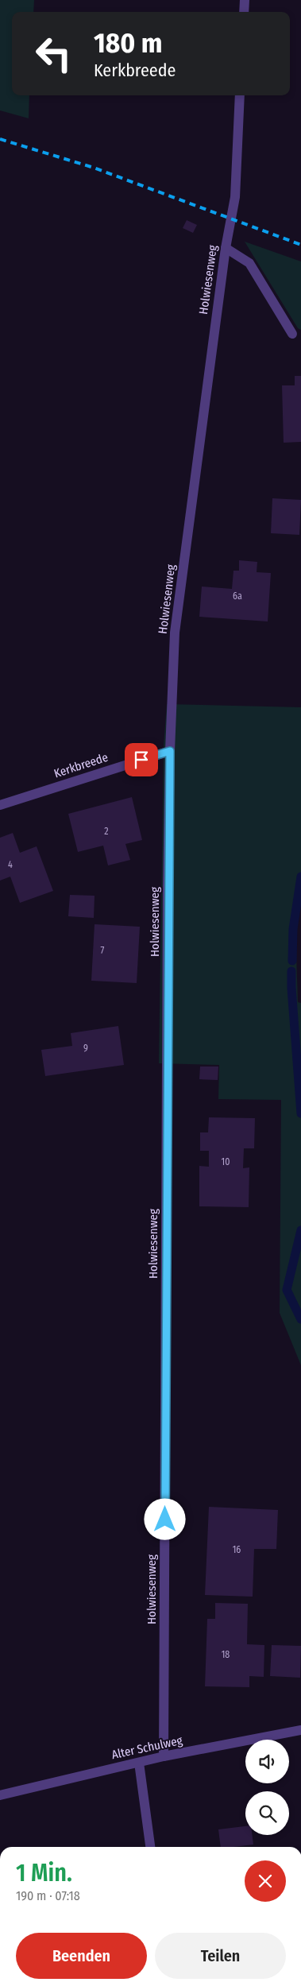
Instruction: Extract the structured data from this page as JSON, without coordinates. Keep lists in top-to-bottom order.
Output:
{
  "streets": {
    "street": ["Holwiesenweg", "Kerkbreede", "Alter Schulweg"]
  },
  "crossings": [
    ["Holwiesenweg", "Kerkbreede"],
    ["Holwiesenweg", "Alter Schulweg"]
  ],
  "house_numbers": [
    "6a",
    "2",
    "4",
    "7",
    "9",
    "10",
    "16",
    "18"
  ],
  "page": {
    "turn": ["180 m", "Kerkbreede"],
    "heading": ["1 Min.", "190 m · 07:18"],
    "buttons": ["Beenden", "Teilen"]
  }
}
